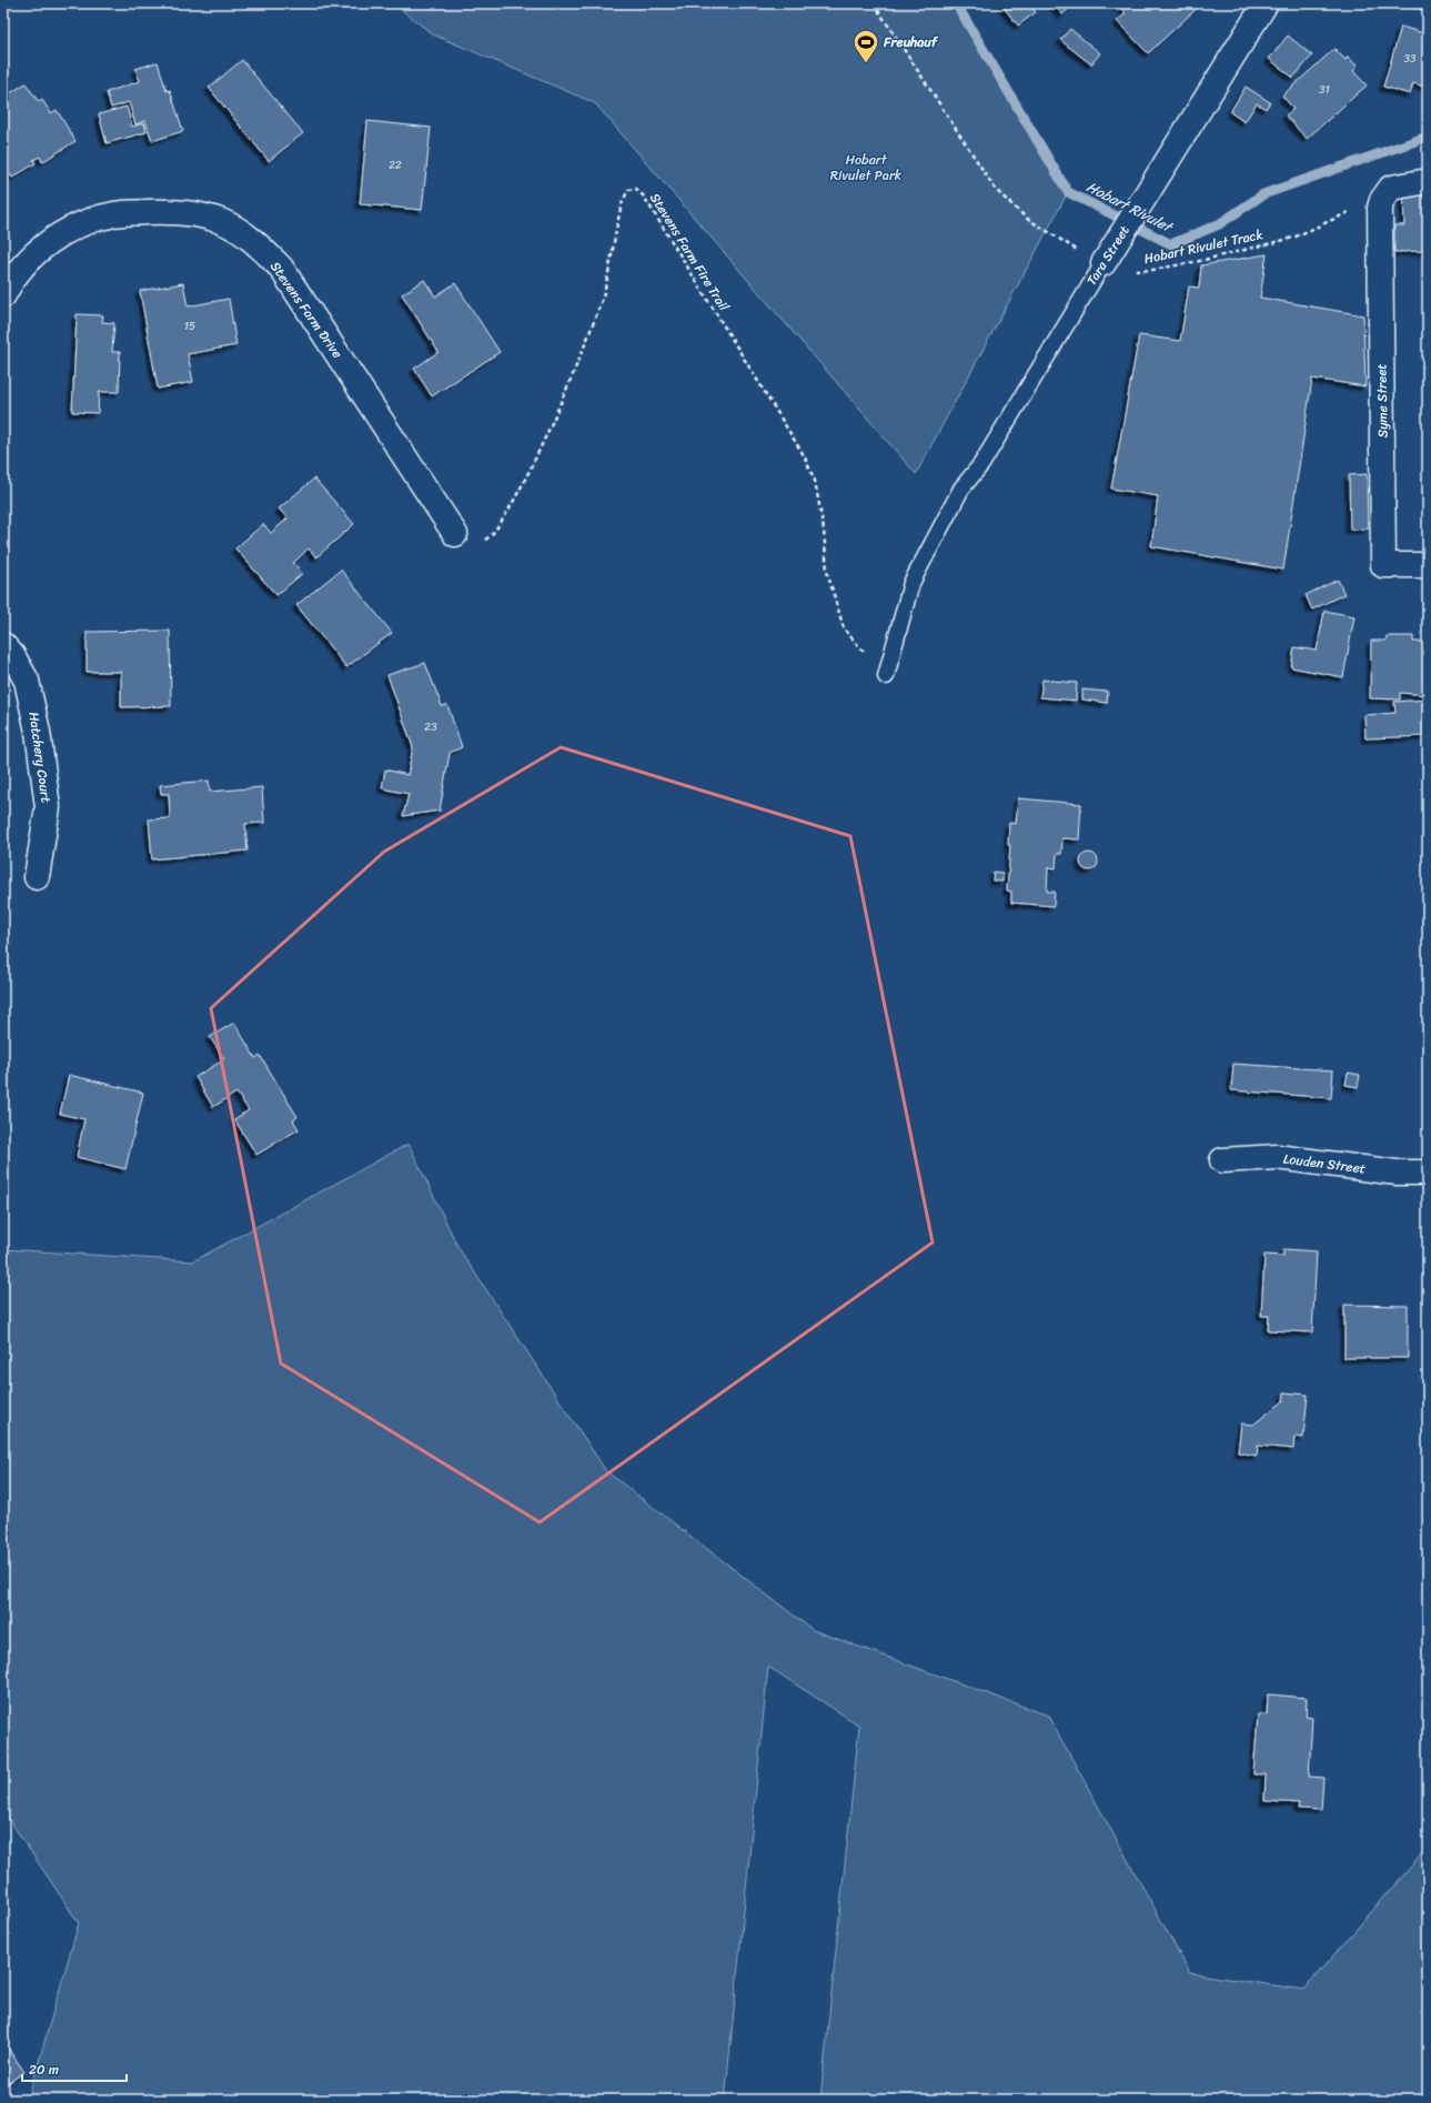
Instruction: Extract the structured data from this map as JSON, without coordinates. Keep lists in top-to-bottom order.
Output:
{
  "streets": {
    "street": [
      "Tara Street",
      "Stevens Farm Drive",
      "Syme Street",
      "Hatchery Court",
      "Louden Street"
    ],
    "path": ["Hobart Rivulet Track", "Stevens Farm Fire Trail"]
  },
  "crossings": [
    ["Hobart Rivulet Track", "Tara Street"],
    ["Hobart Rivulet Track", "Syme Street"],
    ["Stevens Farm Fire Trail", "Tara Street"],
    ["Stevens Farm Fire Trail", "Stevens Farm Drive"]
  ],
  "water": ["Hobart Rivulet"],
  "parks": ["Hobart Rivulet Park"],
  "places": {
    "sports": ["Freuhauf"]
  },
  "house_numbers": [
    "33",
    "31",
    "22",
    "15",
    "23"
  ],
  "scale_bar": "20 m"
}
